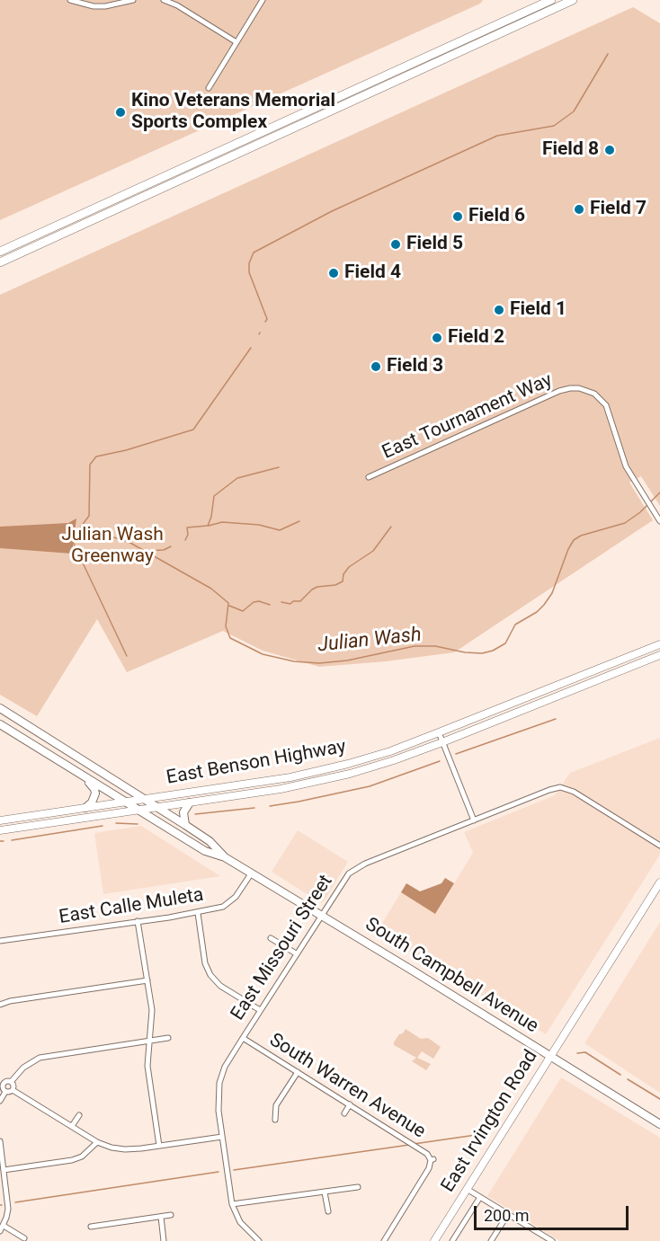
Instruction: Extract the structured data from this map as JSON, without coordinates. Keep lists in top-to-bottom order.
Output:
{
  "streets": {
    "main road": ["East Benson Highway", "South Campbell Avenue", "East Irvington Road"],
    "street": [
      "East Tournament Way",
      "East Calle Muleta",
      "East Missouri Street",
      "South Warren Avenue"
    ]
  },
  "crossings": [
    ["East Benson Highway", "South Campbell Avenue"],
    ["East Calle Muleta", "South Campbell Avenue"],
    ["East Missouri Street", "South Campbell Avenue"],
    ["East Missouri Street", "South Warren Avenue"],
    ["South Campbell Avenue", "East Irvington Road"]
  ],
  "water": ["Julian Wash"],
  "parks": ["Julian Wash Greenway"],
  "places": [
    "Kino Veterans Memorial Sports Complex",
    "Field 8",
    "Field 7",
    "Field 6",
    "Field 5",
    "Field 4",
    "Field 1",
    "Field 2",
    "Field 3"
  ],
  "scale_bar": "200 m"
}
